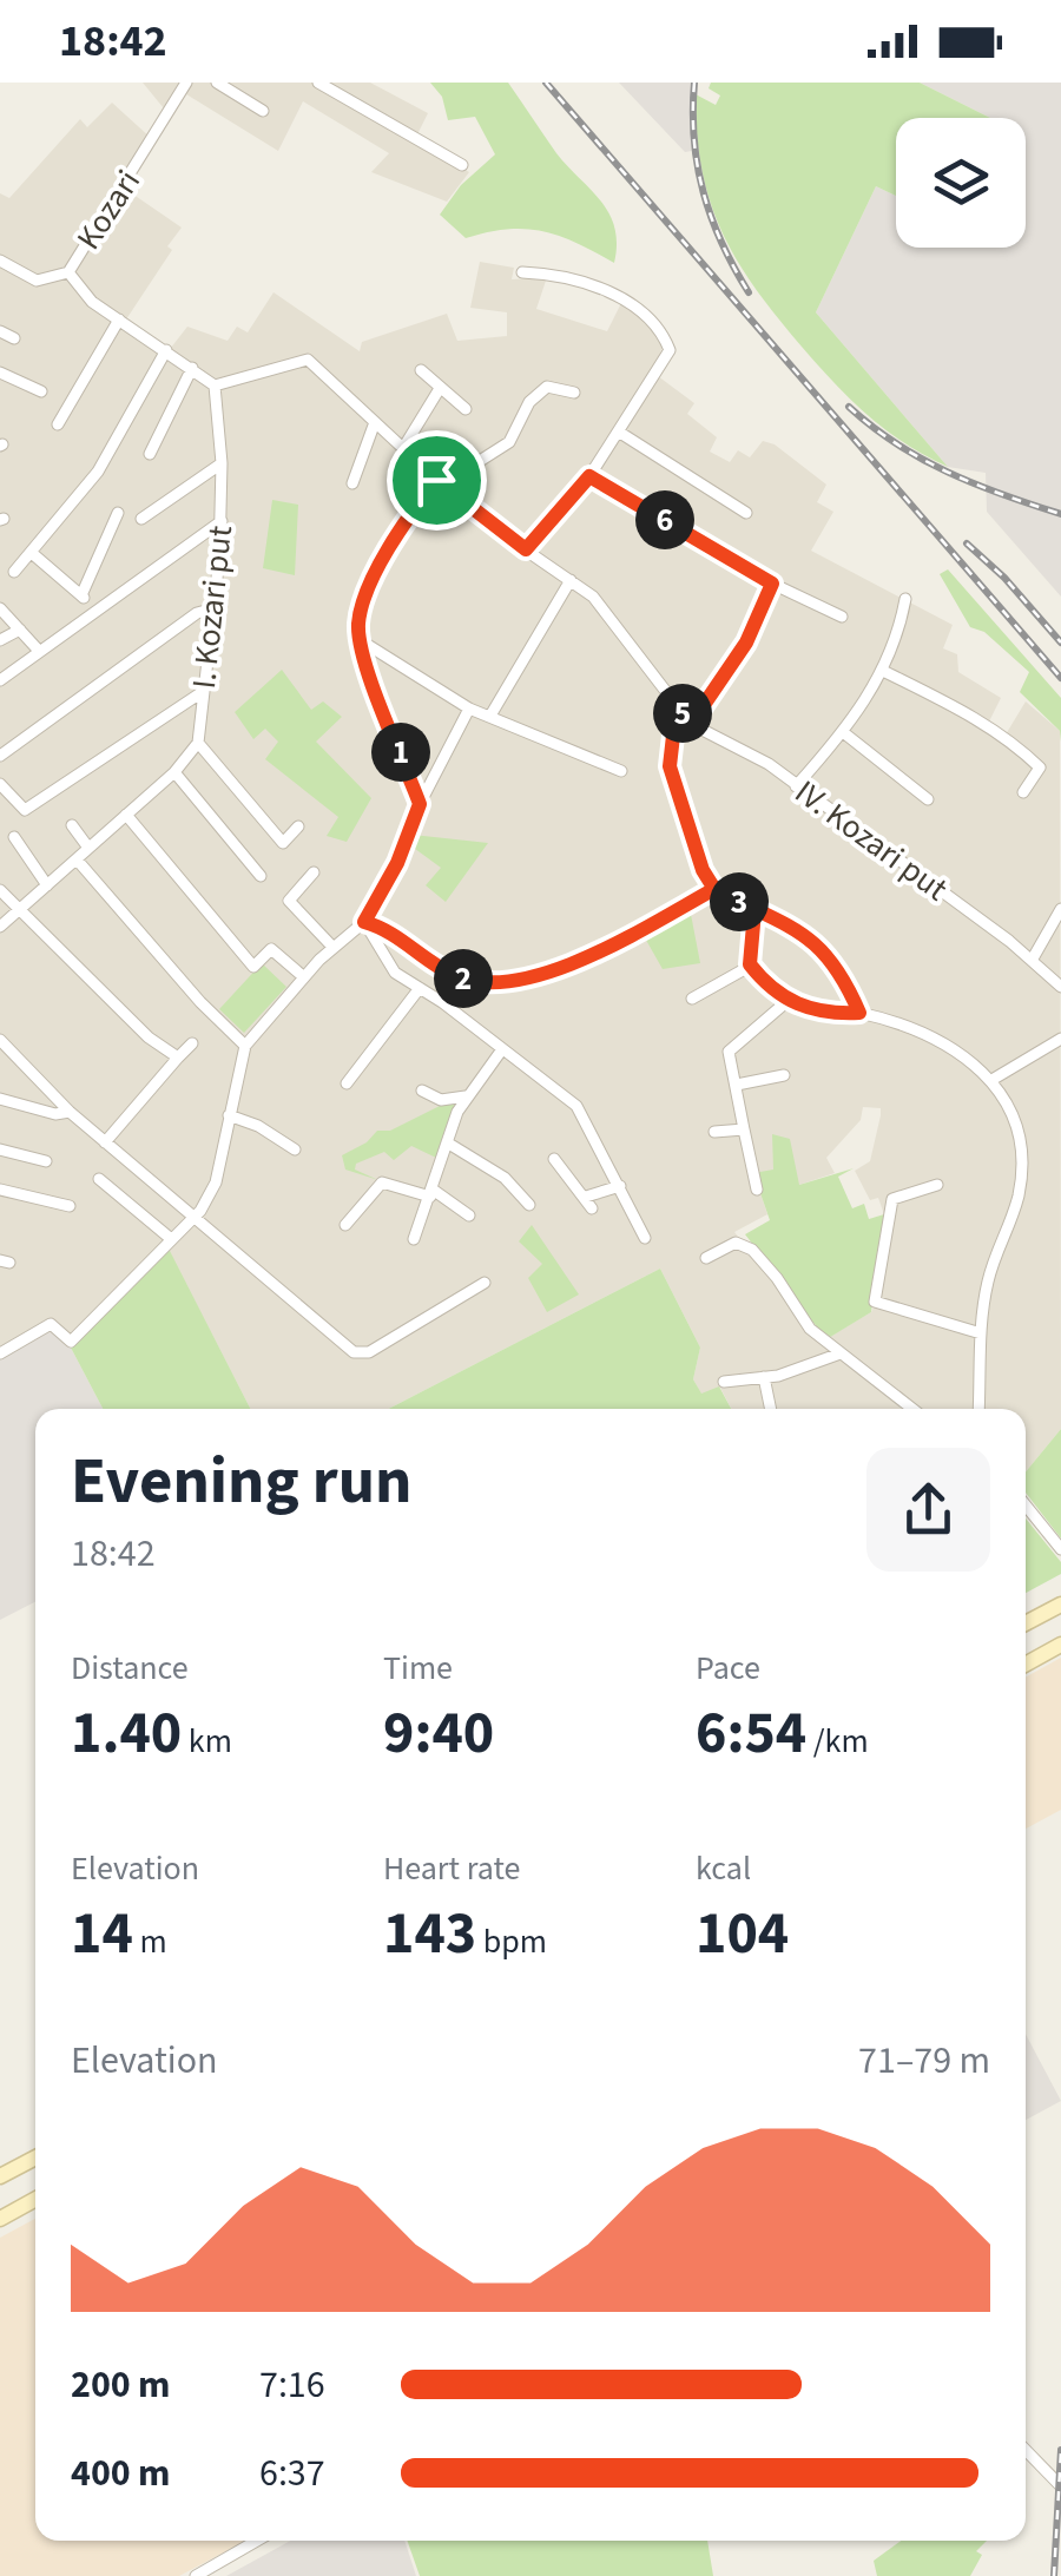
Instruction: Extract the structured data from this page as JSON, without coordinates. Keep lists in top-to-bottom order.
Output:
{
  "streets": {
    "street": ["Kozari", "I. Kozari put", "IV. Kozari put"]
  },
  "crossings": [
    ["I. Kozari put", "IV. Kozari put"]
  ],
  "page": {
    "status": "18:42",
    "pins": [
      "6",
      "5",
      "1",
      "3",
      "2"
    ],
    "heading": ["Evening run", "18:42"],
    "stats": [
      ["Distance", "1.40 km"],
      ["Time", "9:40"],
      ["Pace", "6:54 /km"],
      ["Elevation", "14 m"],
      ["Heart rate", "143 bpm"],
      ["kcal", "104"]
    ],
    "chart": ["Elevation", "71–79 m"],
    "list": [
      {
        "name": "200 m",
        "note": "7:16"
      },
      {
        "name": "400 m",
        "note": "6:37"
      }
    ]
  }
}
